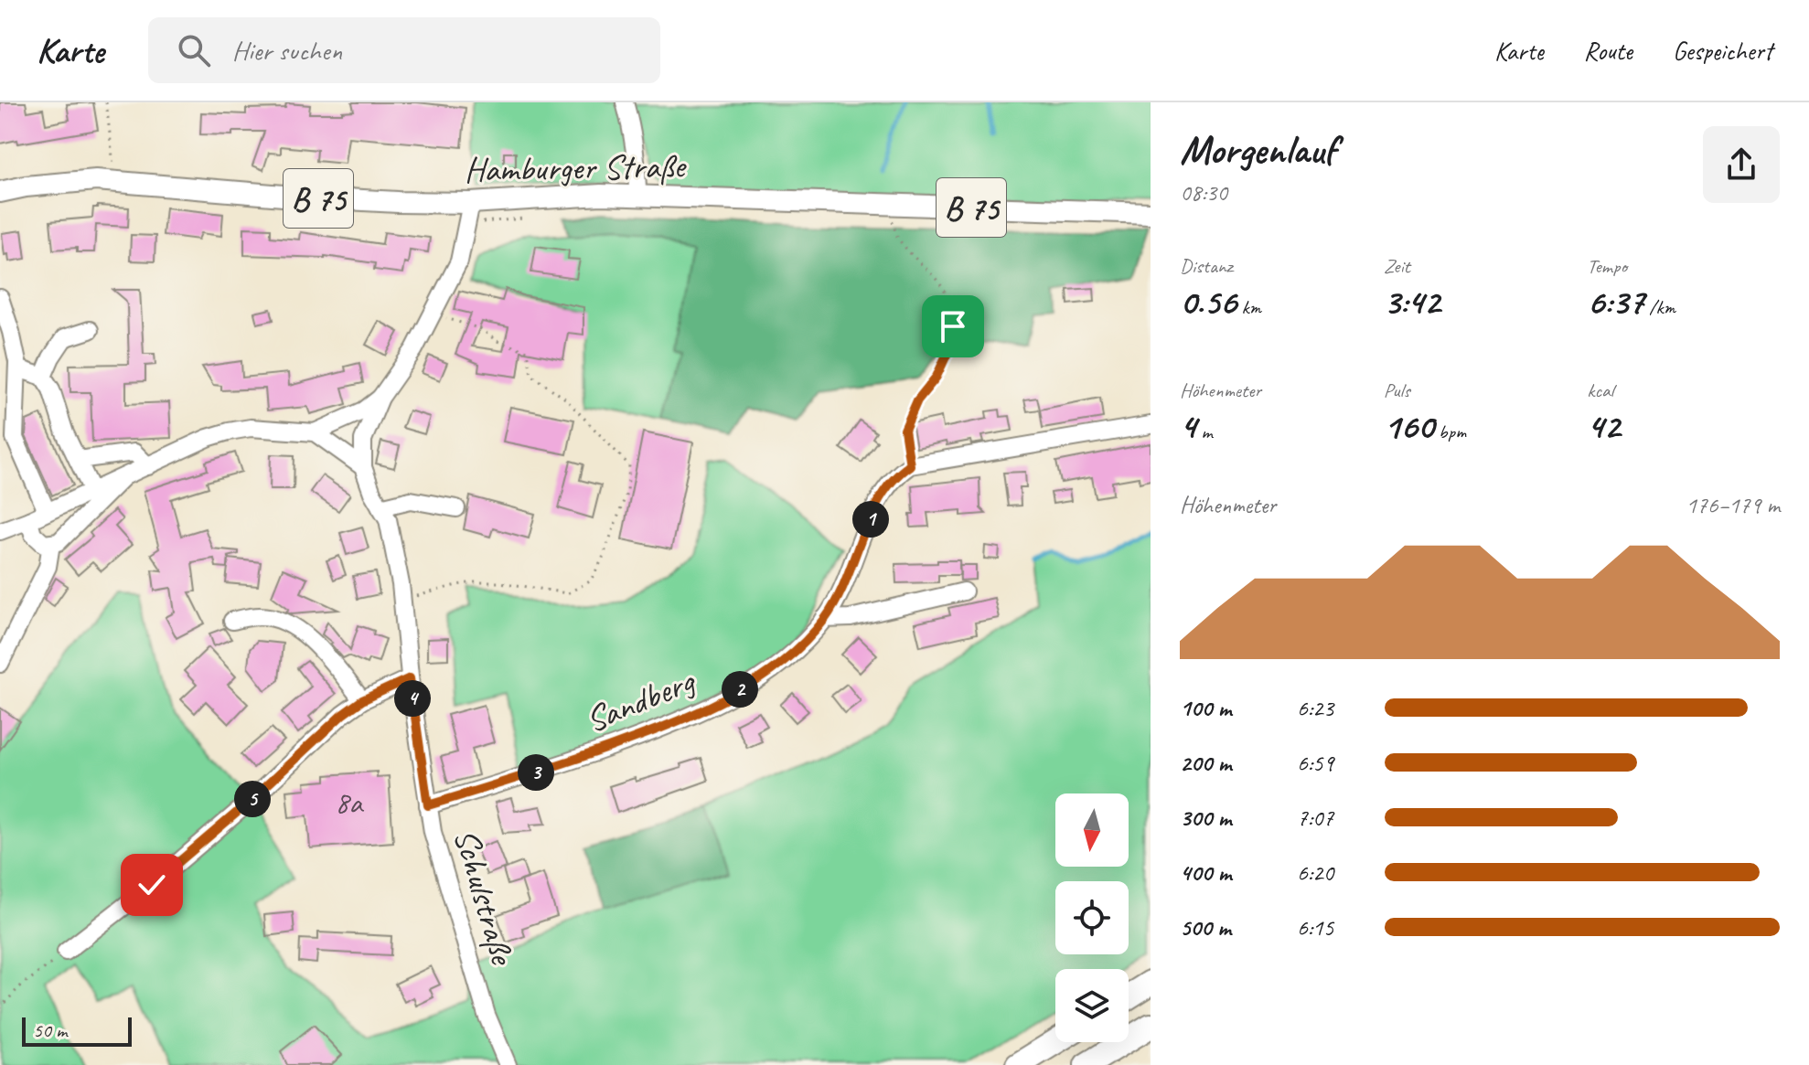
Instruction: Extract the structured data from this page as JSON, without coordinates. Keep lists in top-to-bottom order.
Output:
{
  "streets": {
    "main road": ["Hamburger Straße", "B 75"],
    "street": ["Sandberg", "Schulstraße"]
  },
  "crossings": [
    ["Hamburger Straße", "Schulstraße"],
    ["Sandberg", "Schulstraße"]
  ],
  "house_numbers": ["8a"],
  "scale_bar": "50 m",
  "north": "bottom",
  "page": {
    "header": "Karte",
    "search": "Hier suchen",
    "nav": ["Karte", "Route", "Gespeichert"],
    "heading": ["Morgenlauf", "08:30"],
    "stats": [
      ["Distanz", "0.56 km"],
      ["Zeit", "3:42"],
      ["Tempo", "6:37 /km"],
      ["Höhenmeter", "4 m"],
      ["Puls", "160 bpm"],
      ["kcal", "42"]
    ],
    "chart": ["Höhenmeter", "176–179 m"],
    "pins": [
      "1",
      "2",
      "4",
      "3",
      "5"
    ],
    "list": [
      {
        "name": "100 m",
        "note": "6:23"
      },
      {
        "name": "200 m",
        "note": "6:59"
      },
      {
        "name": "300 m",
        "note": "7:07"
      },
      {
        "name": "400 m",
        "note": "6:20"
      },
      {
        "name": "500 m",
        "note": "6:15"
      }
    ],
    "scale": "50 m"
  }
}
